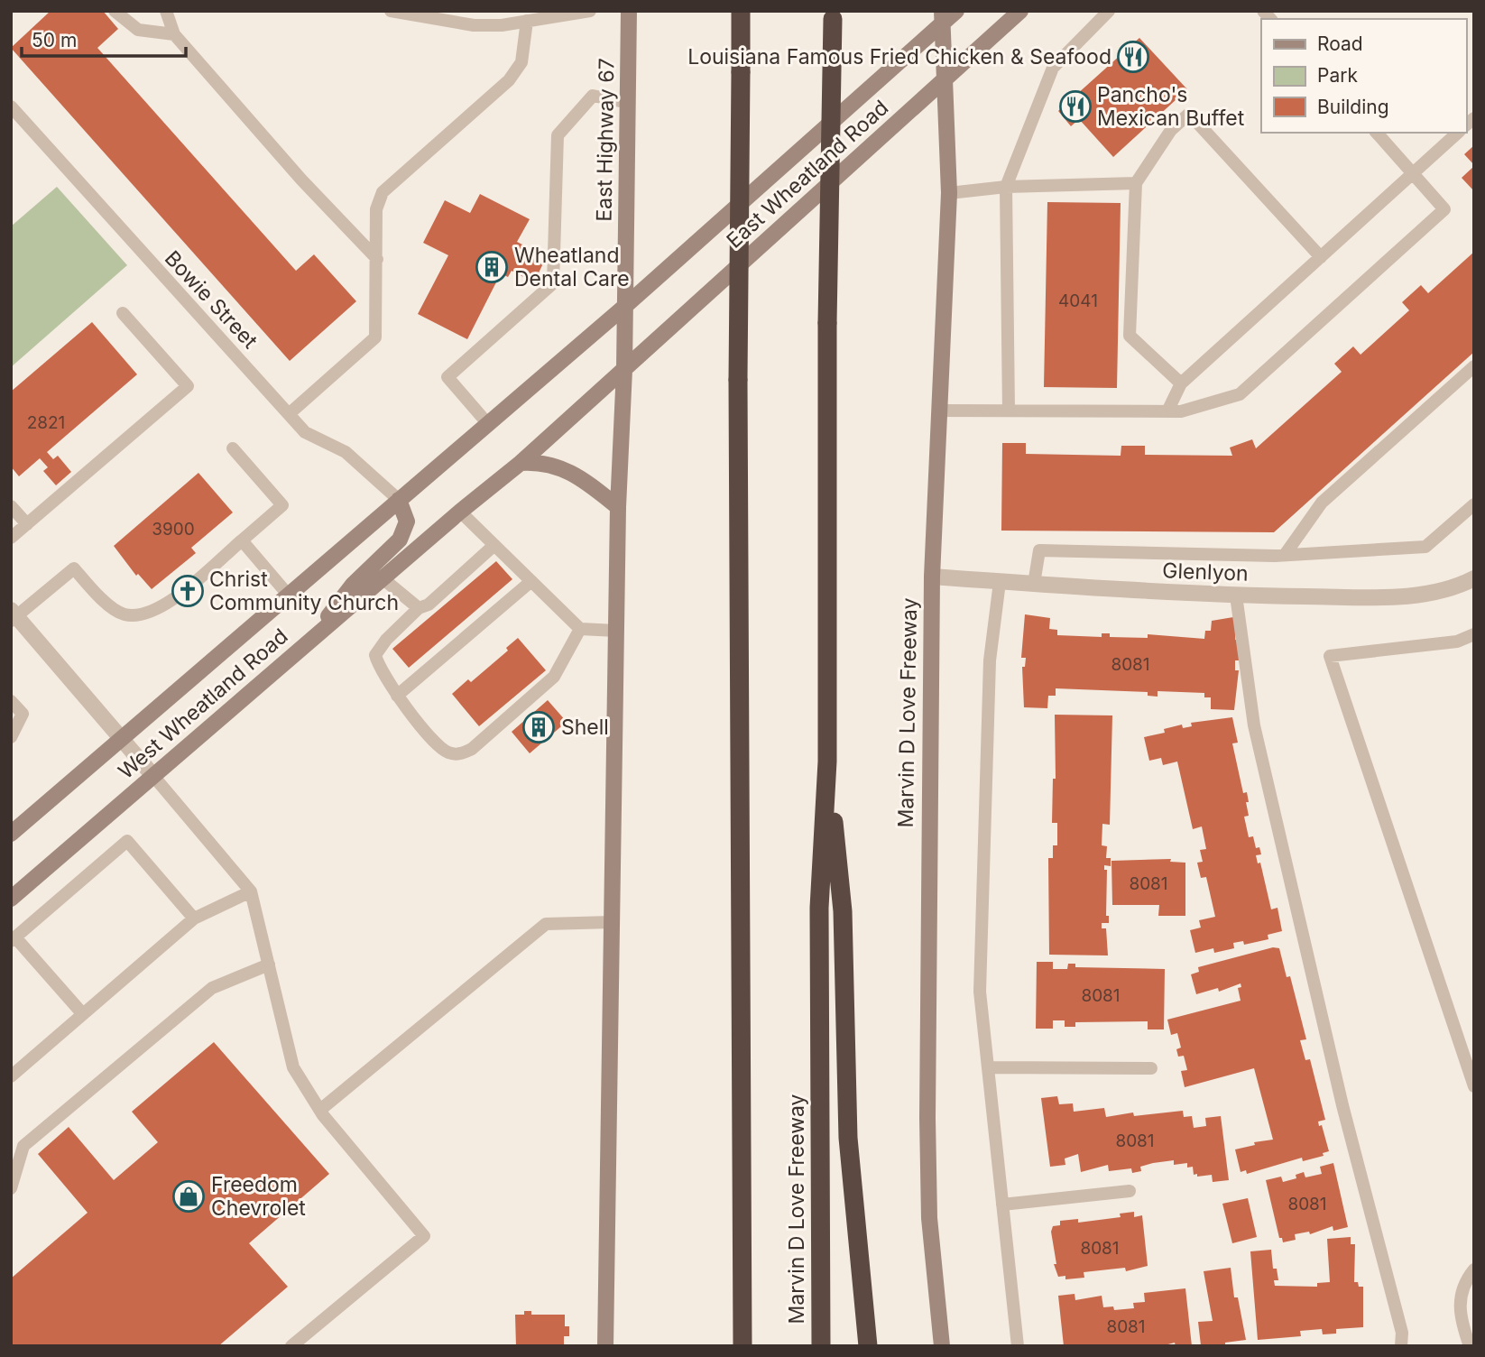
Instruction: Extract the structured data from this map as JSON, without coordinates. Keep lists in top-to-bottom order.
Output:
{
  "streets": {
    "highway": ["Marvin D Love Freeway"],
    "main road": ["East Highway 67", "East Wheatland Road", "West Wheatland Road"],
    "street": ["Glenlyon"],
    "lane": ["Bowie Street"]
  },
  "crossings": [
    ["East Highway 67", "East Wheatland Road"],
    ["East Highway 67", "West Wheatland Road"],
    ["East Wheatland Road", "West Wheatland Road"],
    ["East Wheatland Road", "Marvin D Love Freeway"],
    ["Bowie Street", "West Wheatland Road"],
    ["Glenlyon", "Marvin D Love Freeway"]
  ],
  "places": {
    "restaurant": ["Louisiana Famous Fried Chicken & Seafood", "Pancho's Mexican Buffet"],
    "building": ["Wheatland Dental Care", "Shell"],
    "church": ["Christ Community Church"],
    "shop": ["Freedom Chevrolet"]
  },
  "house_numbers": [
    "4041",
    "2821",
    "3900",
    "8081",
    "8081",
    "8081",
    "8081",
    "8081",
    "8081",
    "8081"
  ],
  "legend": ["Road", "Park", "Building"],
  "scale_bar": "50 m"
}
